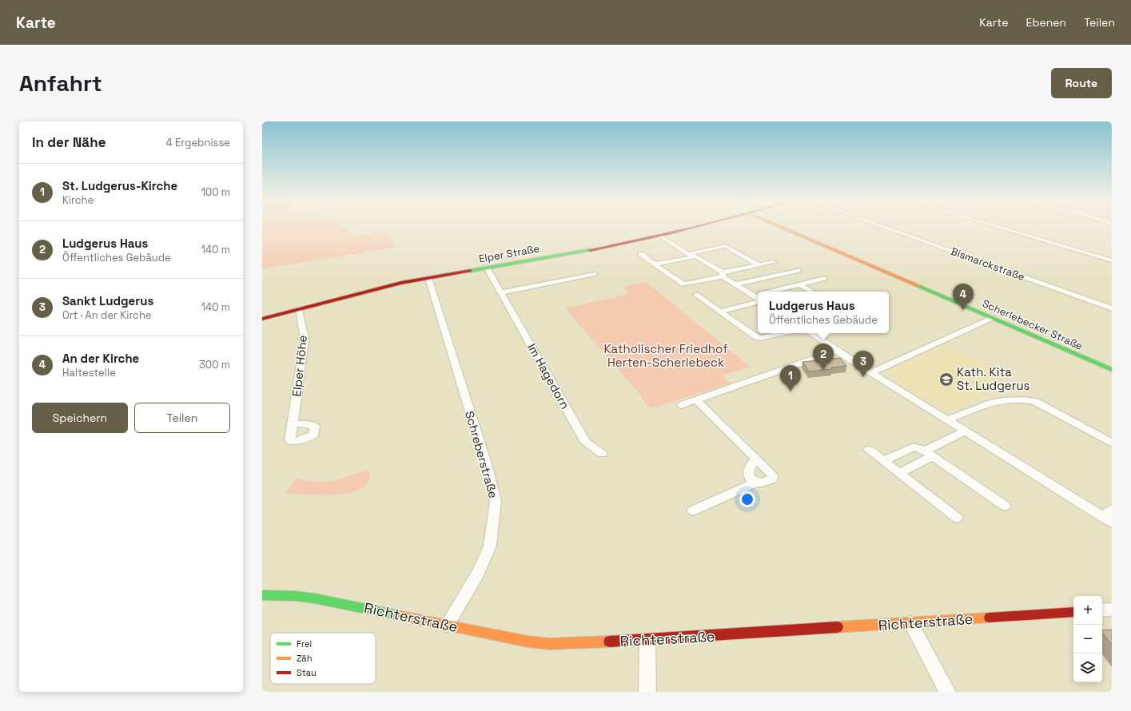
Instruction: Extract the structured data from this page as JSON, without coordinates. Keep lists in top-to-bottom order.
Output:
{
  "streets": {
    "street": [
      "Elper Straße",
      "Bismarckstraße",
      "Scherlebecker Straße",
      "Elper Höhe",
      "Im Hagedorn",
      "Schreberstraße",
      "Richterstraße"
    ]
  },
  "crossings": [
    ["Elper Straße", "Elper Höhe"],
    ["Elper Straße", "Im Hagedorn"],
    ["Elper Straße", "Schreberstraße"],
    ["Schreberstraße", "Richterstraße"]
  ],
  "parks": ["Katholischer Friedhof Herten-Scherlebeck"],
  "places": {
    "school or university": ["Kath. Kita St. Ludgerus"]
  },
  "legend": ["Frei", "Zäh", "Stau"],
  "page": {
    "header": "Karte",
    "nav": ["Karte", "Ebenen", "Teilen"],
    "buttons": [
      "Route",
      ["Speichern", "Teilen"]
    ],
    "title": "Anfahrt",
    "heading": ["In der Nähe", "4 Ergebnisse"],
    "list": [
      {
        "mark": "1",
        "name": "St. Ludgerus-Kirche",
        "note": "Kirche",
        "value": "100 m"
      },
      {
        "mark": "2",
        "name": "Ludgerus Haus",
        "note": "Öffentliches Gebäude",
        "value": "140 m"
      },
      {
        "mark": "3",
        "name": "Sankt Ludgerus",
        "note": "Ort · An der Kirche",
        "value": "140 m"
      },
      {
        "mark": "4",
        "name": "An der Kirche",
        "note": "Haltestelle",
        "value": "300 m"
      }
    ],
    "pins": [
      "4",
      "2",
      "3",
      "1"
    ],
    "popup": ["Ludgerus Haus", "Öffentliches Gebäude"],
    "map_buttons": ["+", "−"]
  }
}
